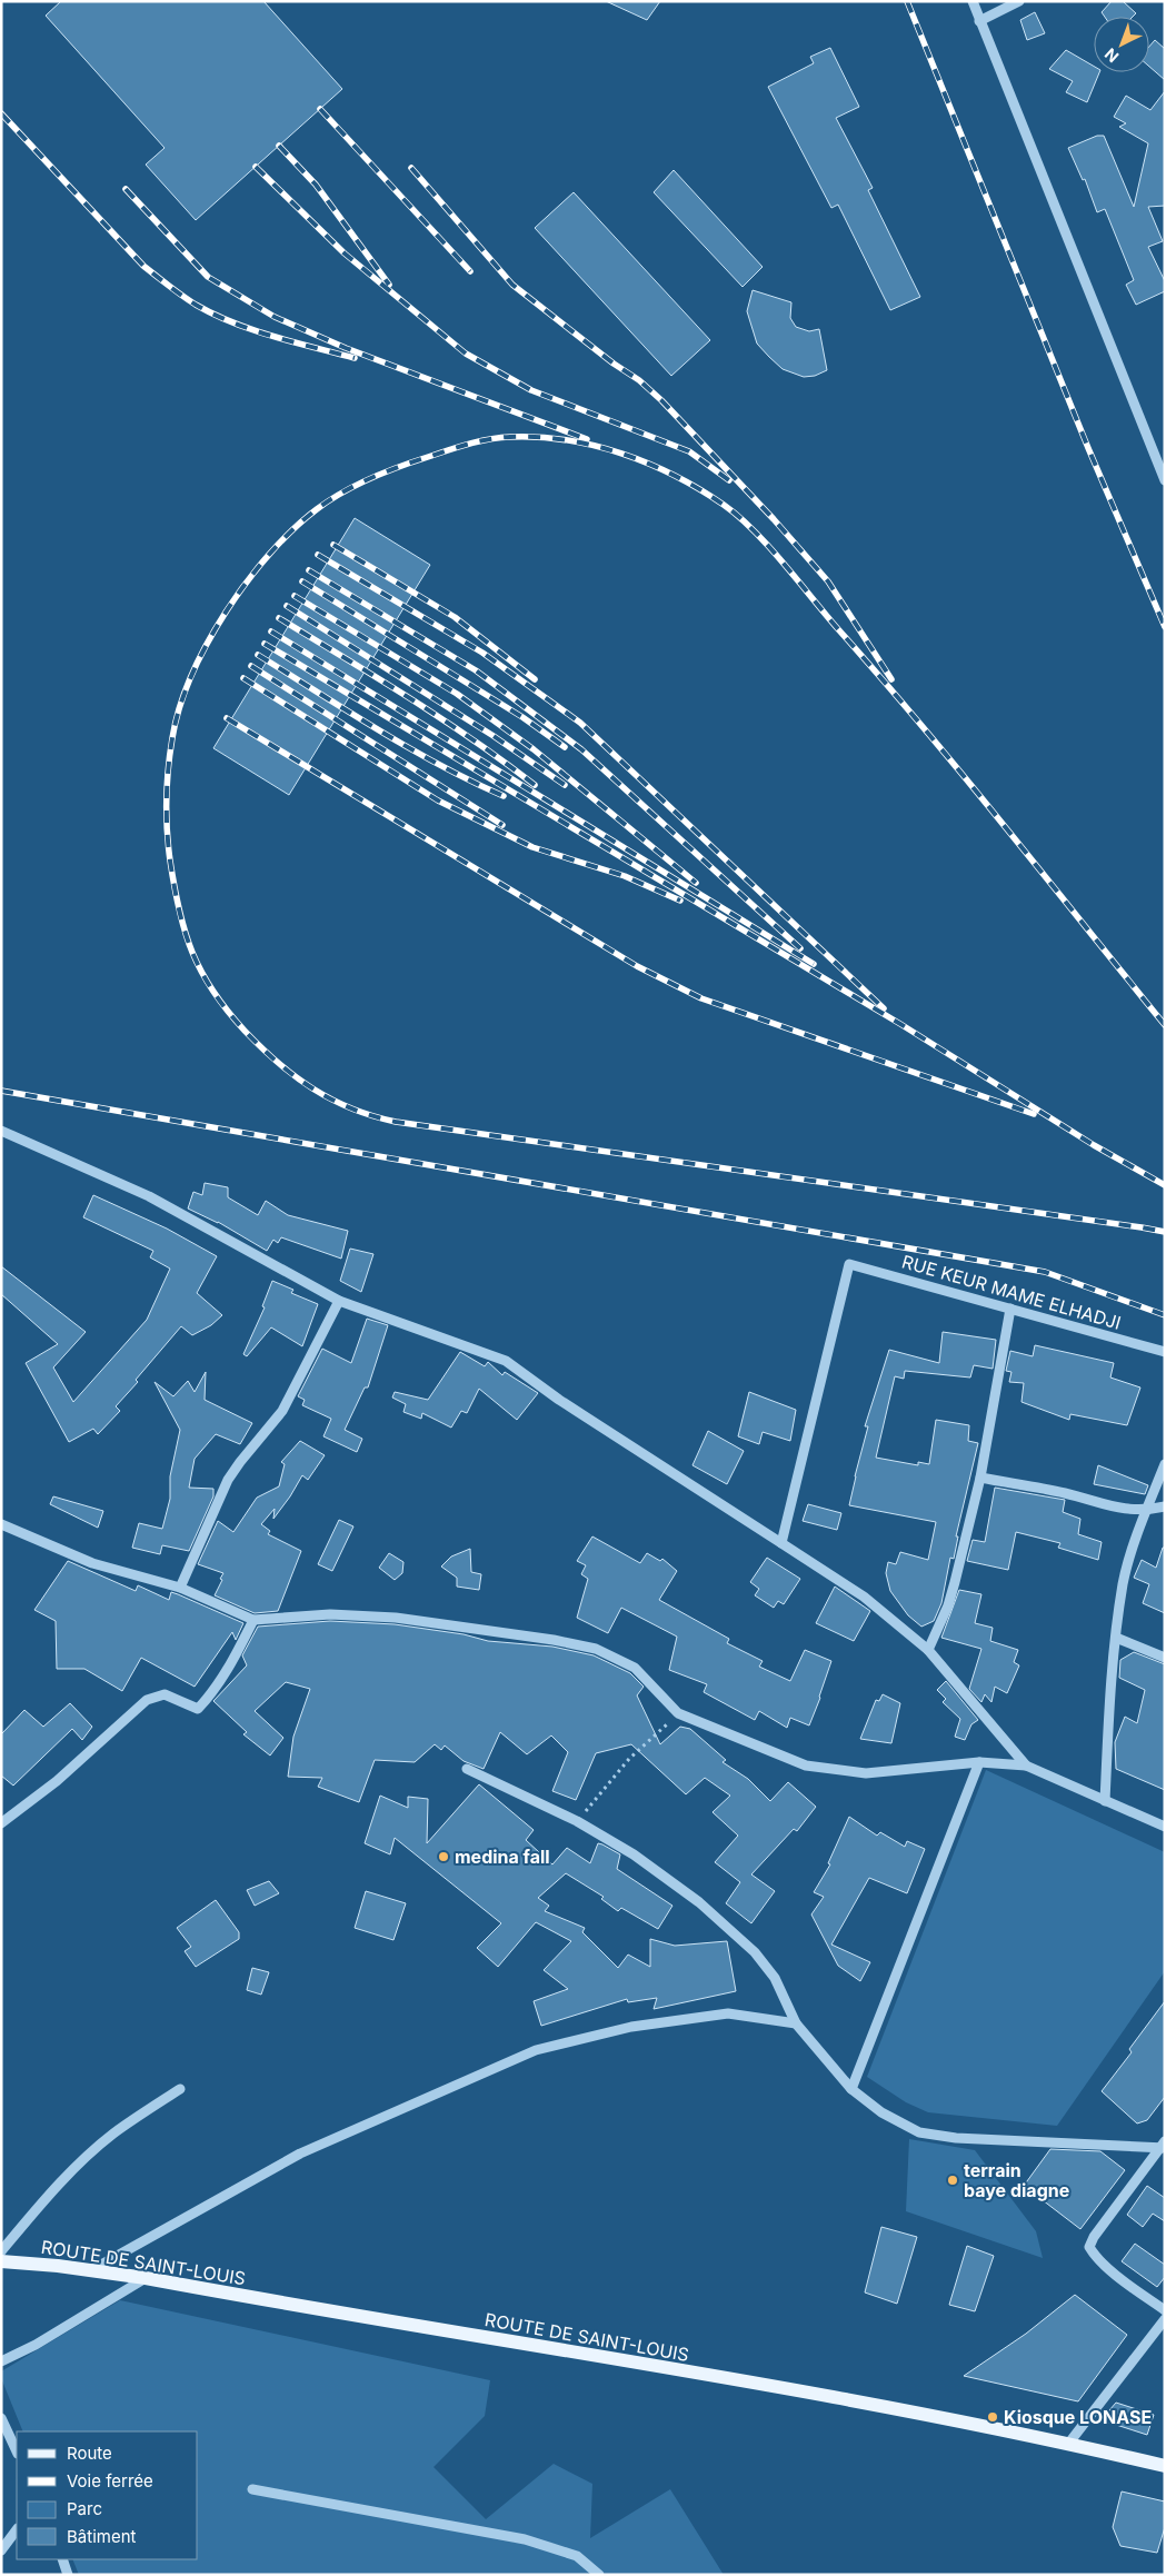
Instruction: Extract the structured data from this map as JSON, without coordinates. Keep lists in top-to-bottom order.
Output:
{
  "streets": {
    "main road": ["ROUTE DE SAINT-LOUIS"],
    "street": ["RUE KEUR MAME ELHADJI"]
  },
  "places": ["medina fall", "terrain baye diagne", "Kiosque LONASE"],
  "legend": [
    "Route",
    "Voie ferrée",
    "Parc",
    "Bâtiment"
  ],
  "north": "bottom left"
}
